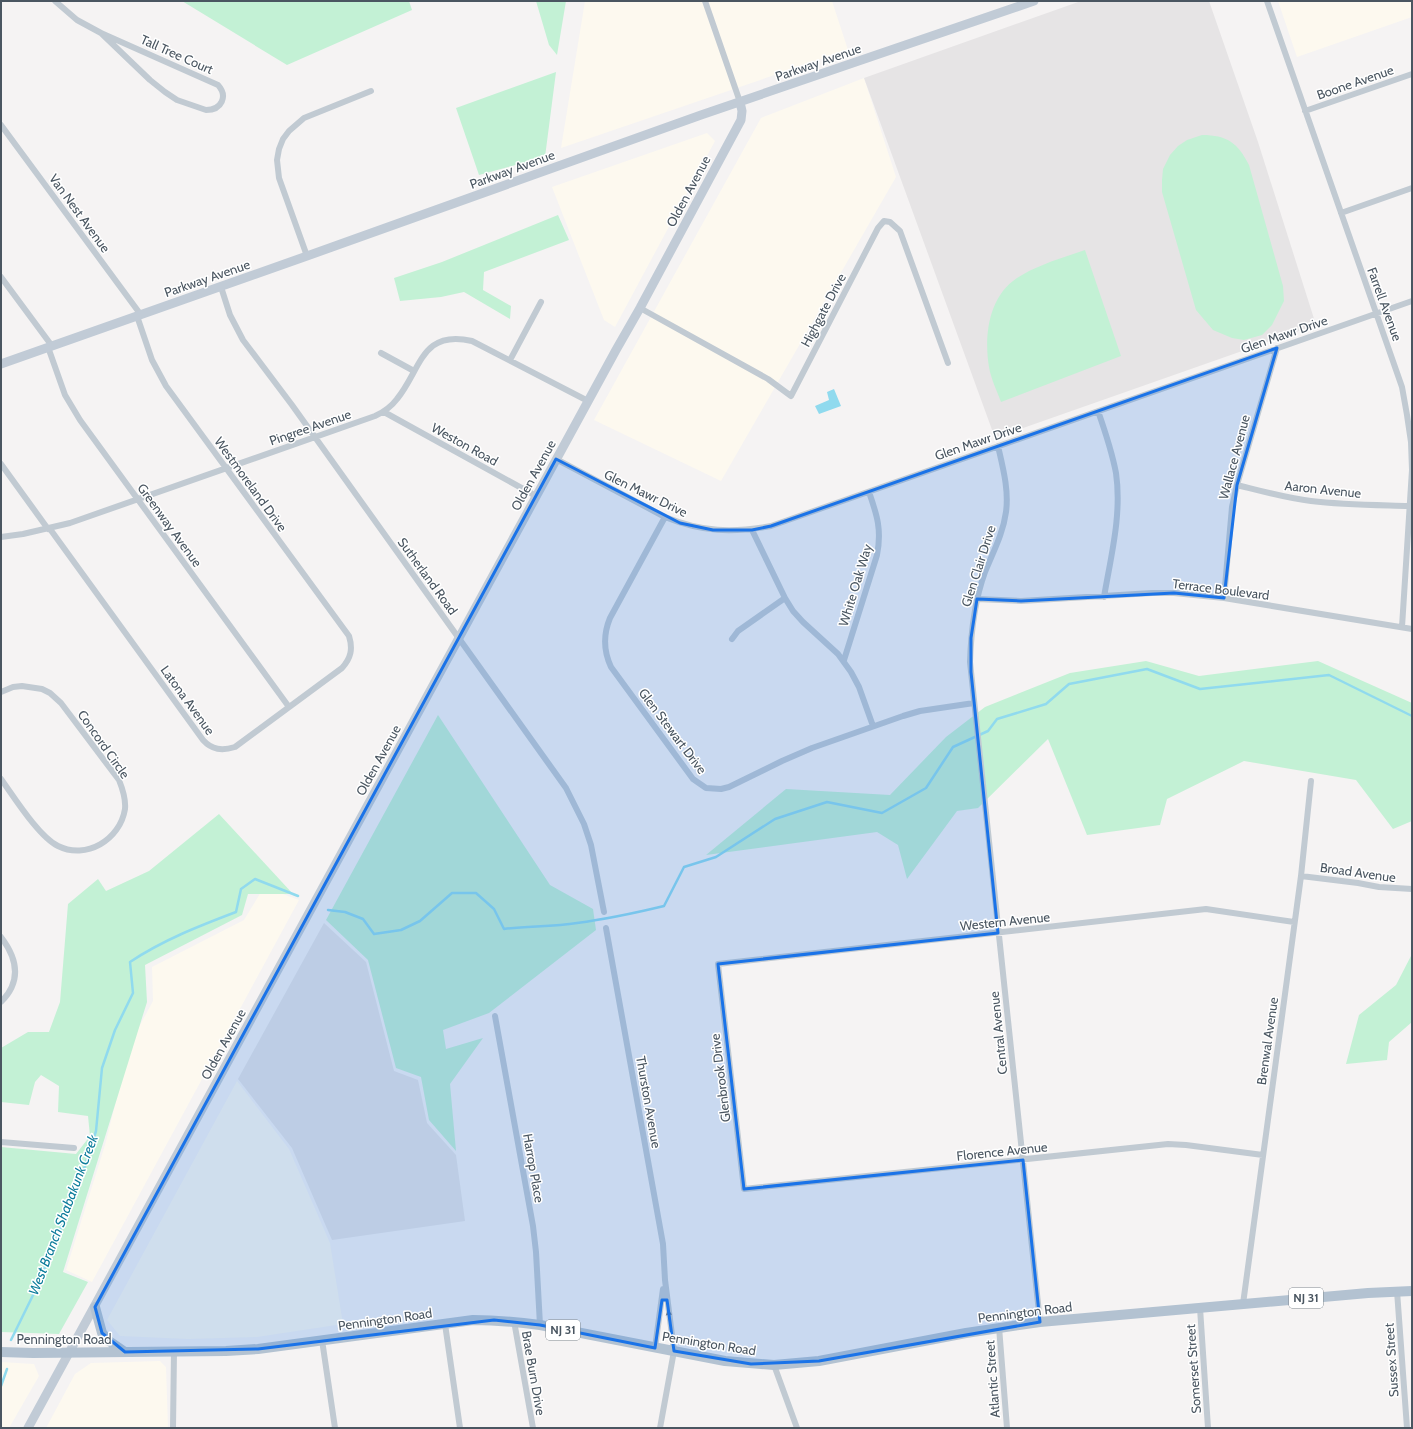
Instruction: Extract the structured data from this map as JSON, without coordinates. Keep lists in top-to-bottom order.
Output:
{
  "streets": {
    "main road": [
      "Parkway Avenue",
      "Olden Avenue",
      "NJ 31",
      "Pennington Road"
    ],
    "street": [
      "Tall Tree Court",
      "Boone Avenue",
      "Van Nest Avenue",
      "Farrell Avenue",
      "Highgate Drive",
      "Glen Mawr Drive",
      "Pingree Avenue",
      "Weston Road",
      "Wallace Avenue",
      "Westmoreland Drive",
      "Aaron Avenue",
      "Greenway Avenue",
      "Glen Clair Drive",
      "Sutherland Road",
      "White Oak Way",
      "Terrace Boulevard",
      "Latona Avenue",
      "Glen Stewart Drive",
      "Concord Circle",
      "Broad Avenue",
      "Western Avenue",
      "Central Avenue",
      "Brenwal Avenue",
      "Glenbrook Drive",
      "Thurston Avenue",
      "Florence Avenue",
      "Harrop Place",
      "Sussex Street",
      "Somerset Street",
      "Brae Burn Drive",
      "Atlantic Street"
    ]
  },
  "crossings": [
    ["Parkway Avenue", "Olden Avenue"],
    ["Parkway Avenue", "Van Nest Avenue"],
    ["Parkway Avenue", "Westmoreland Drive"],
    ["Parkway Avenue", "Greenway Avenue"],
    ["Parkway Avenue", "Sutherland Road"],
    ["Boone Avenue", "Farrell Avenue"],
    ["Olden Avenue", "Highgate Drive"],
    ["Olden Avenue", "Glen Mawr Drive"],
    ["Olden Avenue", "Pingree Avenue"],
    ["Olden Avenue", "Weston Road"],
    ["Olden Avenue", "Sutherland Road"],
    ["Olden Avenue", "Pennington Road"],
    ["Van Nest Avenue", "Westmoreland Drive"],
    ["Farrell Avenue", "Glen Mawr Drive"],
    ["Farrell Avenue", "Aaron Avenue"],
    ["Farrell Avenue", "Terrace Boulevard"],
    ["Glen Mawr Drive", "Wallace Avenue"],
    ["Glen Mawr Drive", "Glen Clair Drive"],
    ["Glen Mawr Drive", "White Oak Way"],
    ["Glen Mawr Drive", "Glen Stewart Drive"],
    ["Pingree Avenue", "Weston Road"],
    ["Pingree Avenue", "Westmoreland Drive"],
    ["Pingree Avenue", "Greenway Avenue"],
    ["Pingree Avenue", "Sutherland Road"],
    ["Pingree Avenue", "Latona Avenue"],
    ["Wallace Avenue", "Aaron Avenue"],
    ["Wallace Avenue", "Terrace Boulevard"],
    ["Westmoreland Drive", "Latona Avenue"],
    ["Greenway Avenue", "Latona Avenue"],
    ["Glen Clair Drive", "Terrace Boulevard"],
    ["Glen Clair Drive", "Glen Stewart Drive"],
    ["Glen Clair Drive", "Central Avenue"],
    ["Broad Avenue", "Brenwal Avenue"],
    ["Western Avenue", "Central Avenue"],
    ["Western Avenue", "Brenwal Avenue"],
    ["Western Avenue", "Glenbrook Drive"],
    ["Central Avenue", "Florence Avenue"],
    ["Central Avenue", "Pennington Road"],
    ["Brenwal Avenue", "Florence Avenue"],
    ["Brenwal Avenue", "Pennington Road"],
    ["Glenbrook Drive", "Florence Avenue"],
    ["Thurston Avenue", "Pennington Road"],
    ["Harrop Place", "Pennington Road"],
    ["Pennington Road", "Sussex Street"],
    ["Pennington Road", "Somerset Street"],
    ["Pennington Road", "Brae Burn Drive"],
    ["Pennington Road", "Atlantic Street"]
  ],
  "water": ["West Branch Shabakunk Creek"]
}
